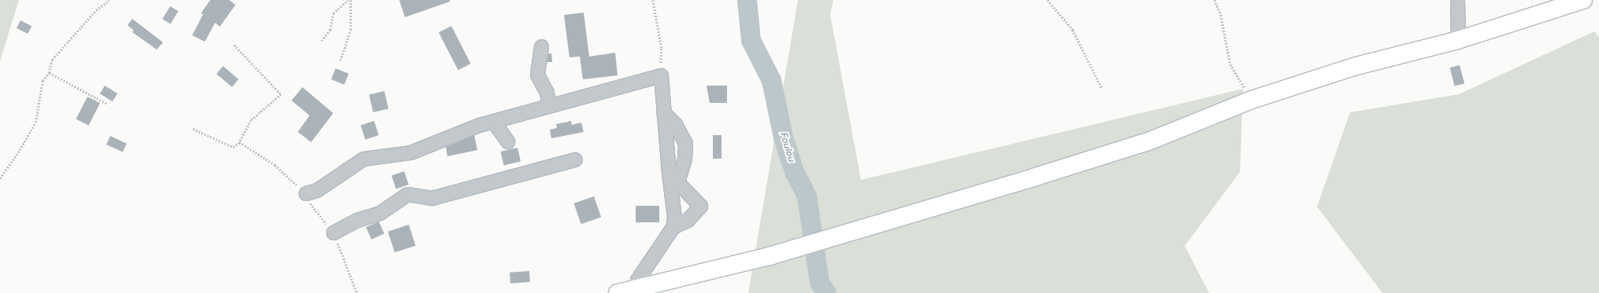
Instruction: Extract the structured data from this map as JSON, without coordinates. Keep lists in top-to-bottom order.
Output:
{
  "water": ["Foulou"]
}
